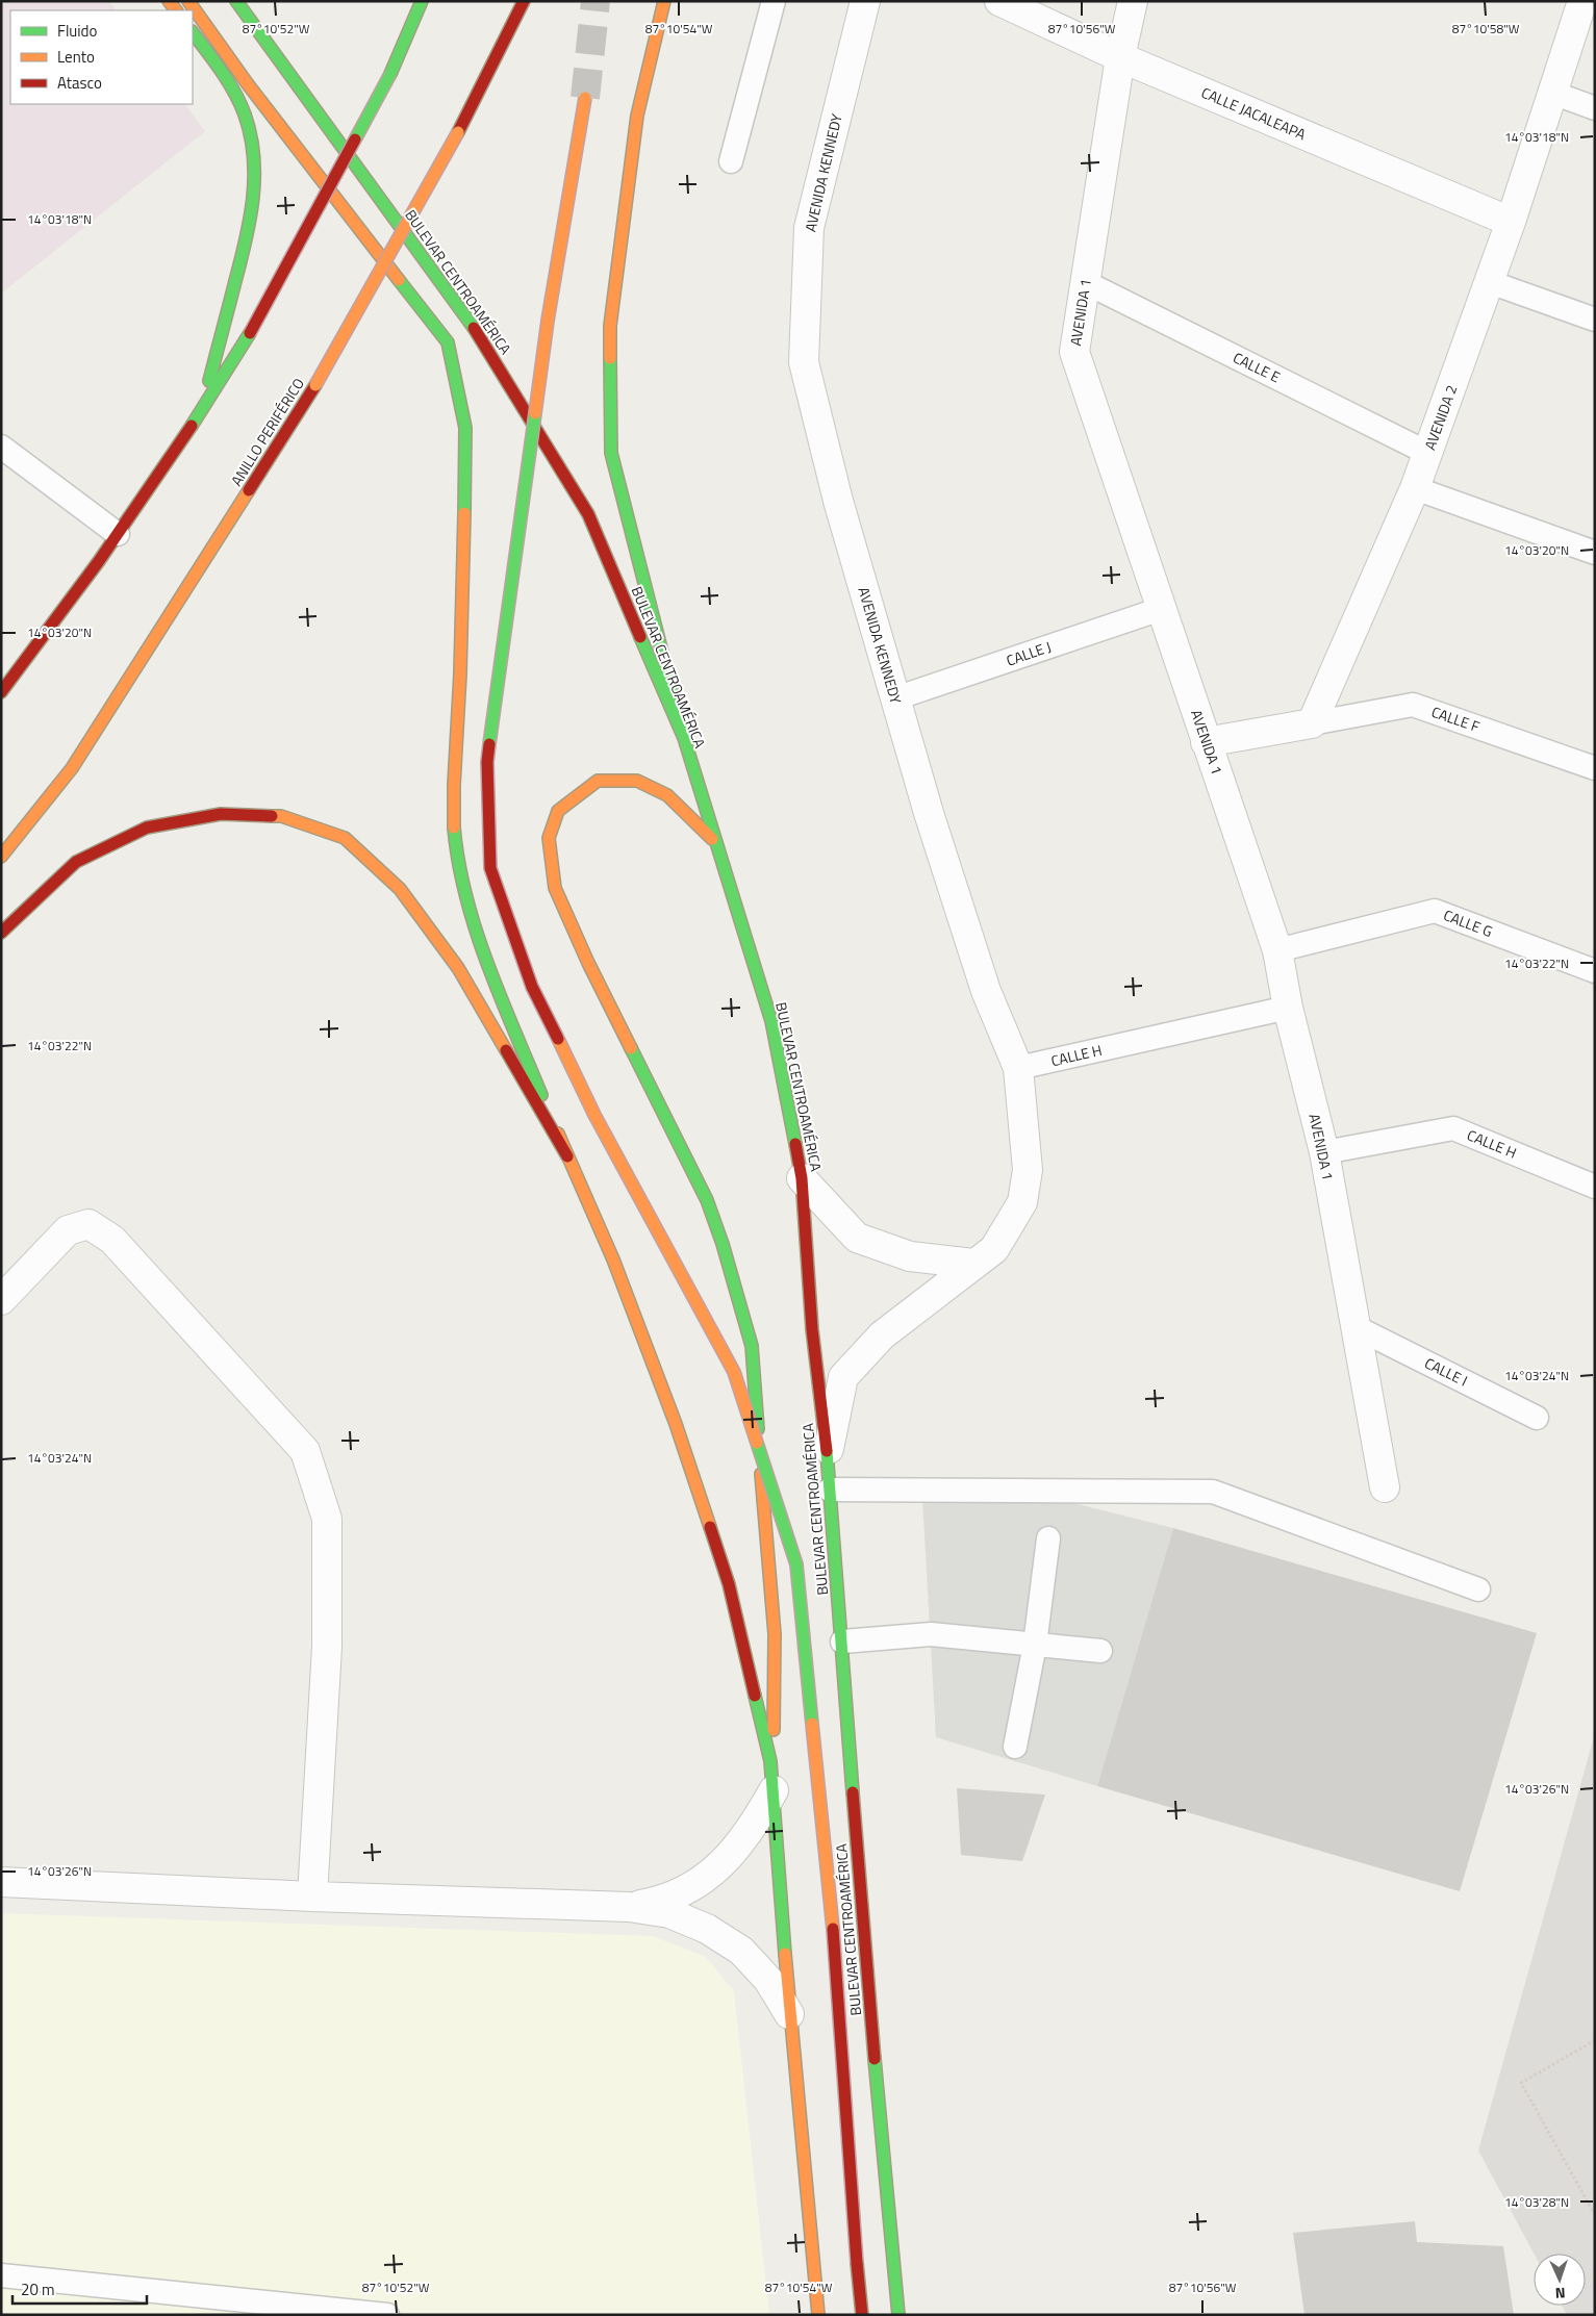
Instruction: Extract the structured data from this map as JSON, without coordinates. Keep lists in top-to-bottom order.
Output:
{
  "streets": {
    "main road": ["BULEVAR CENTROAMÉRICA", "ANILLO PERIFÉRICO"],
    "street": [
      "CALLE JACALEAPA",
      "AVENIDA KENNEDY",
      "AVENIDA 1",
      "AVENIDA 2"
    ],
    "lane": [
      "CALLE E",
      "CALLE J",
      "CALLE F",
      "CALLE G",
      "CALLE H",
      "CALLE I"
    ]
  },
  "crossings": [
    ["CALLE JACALEAPA", "AVENIDA 1"],
    ["CALLE JACALEAPA", "AVENIDA 2"],
    ["AVENIDA KENNEDY", "BULEVAR CENTROAMÉRICA"],
    ["AVENIDA KENNEDY", "CALLE J"],
    ["AVENIDA KENNEDY", "CALLE H"],
    ["AVENIDA 1", "CALLE E"],
    ["AVENIDA 1", "CALLE J"],
    ["AVENIDA 1", "CALLE G"],
    ["AVENIDA 1", "CALLE H"],
    ["AVENIDA 1", "CALLE I"],
    ["CALLE E", "AVENIDA 2"],
    ["AVENIDA 2", "CALLE F"]
  ],
  "legend": ["Fluido", "Lento", "Atasco"],
  "scale_bar": "20 m",
  "north": "bottom",
  "coordinates": [
    "87°10'52\"W",
    "87°10'54\"W",
    "87°10'56\"W",
    "87°10'58\"W",
    "14°03'18\"N",
    "14°03'20\"N",
    "14°03'22\"N",
    "14°03'24\"N",
    "14°03'26\"N",
    "14°03'28\"N"
  ]
}
